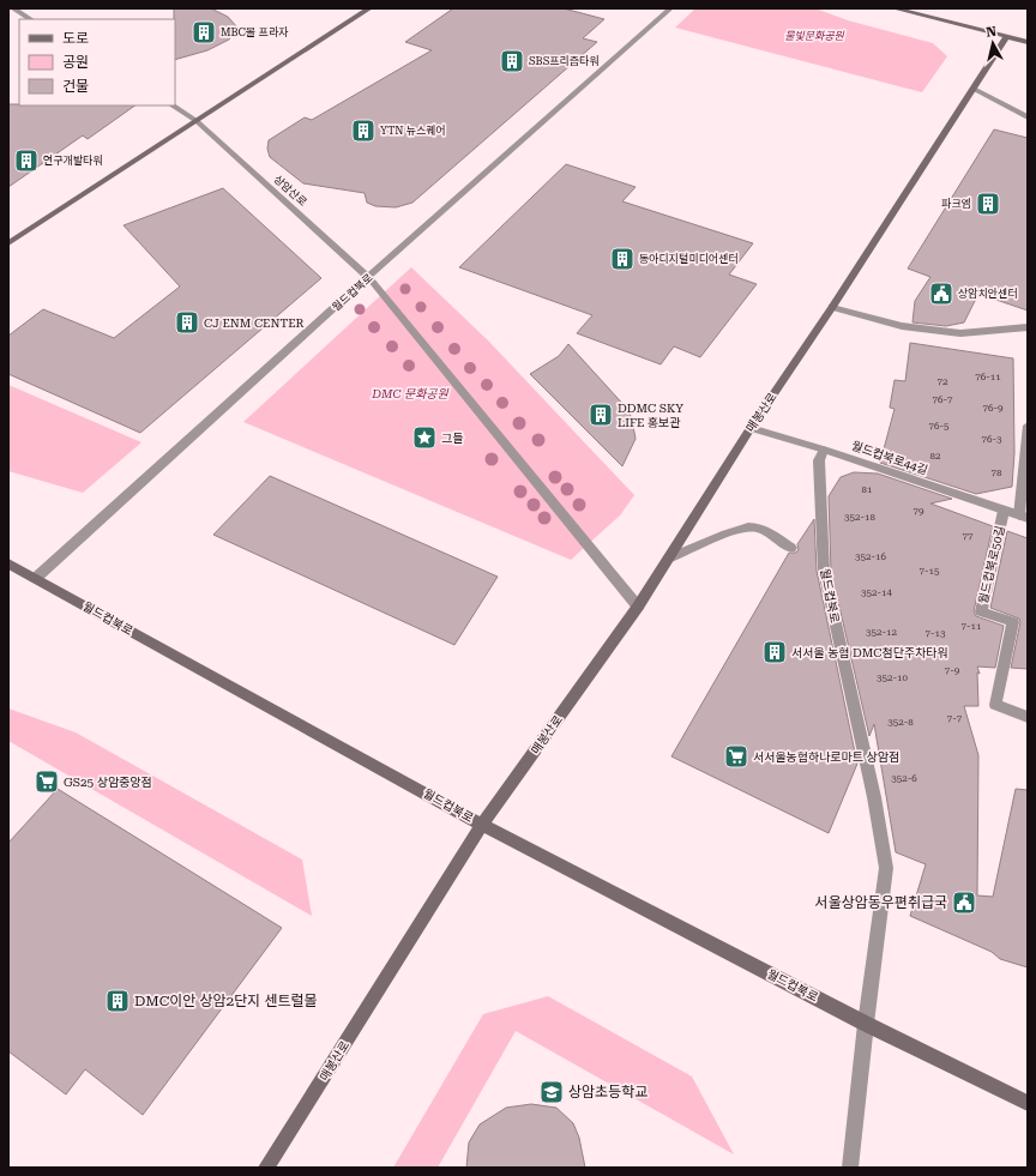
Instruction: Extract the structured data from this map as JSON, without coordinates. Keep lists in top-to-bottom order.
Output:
{
  "streets": {
    "main road": ["월드컵북로", "매봉산로"],
    "street": ["상암산로", "월드컵북로44길", "월드컵북로50길"]
  },
  "crossings": [
    ["상암산로", "월드컵북로"],
    ["상암산로", "매봉산로"],
    ["월드컵북로", "매봉산로"],
    ["월드컵북로", "월드컵북로44길"],
    ["매봉산로", "월드컵북로44길"],
    ["월드컵북로44길", "월드컵북로50길"]
  ],
  "parks": ["물빛문화공원", "DMC 문화공원"],
  "places": {
    "building": [
      "MBC몰 프라자",
      "SBS프리즘타워",
      "YTN 뉴스퀘어",
      "연구개발타워",
      "파크엠",
      "동아디지털미디어센터",
      "CJ ENM CENTER",
      "DDMC SKY LIFE 홍보관",
      "서서울 농협 DMC첨단주차타워",
      "DMC이안 상암2단지 센트럴몰"
    ],
    "public building": ["상암치안센터", "서울상암동우편취급국"],
    "place": ["그들"],
    "supermarket": ["서서울농협하나로마트 상암점", "GS25 상암중앙점"],
    "school or university": ["상암초등학교"]
  },
  "house_numbers": [
    "76-11",
    "72",
    "76-7",
    "76-9",
    "76-5",
    "76-3",
    "82",
    "78",
    "81",
    "79",
    "352-18",
    "77",
    "352-16",
    "7-15",
    "352-14",
    "7-11",
    "352-12",
    "7-13",
    "7-9",
    "352-10",
    "7-7",
    "352-8",
    "352-6"
  ],
  "legend": ["도로", "공원", "건물"],
  "north": "top"
}
